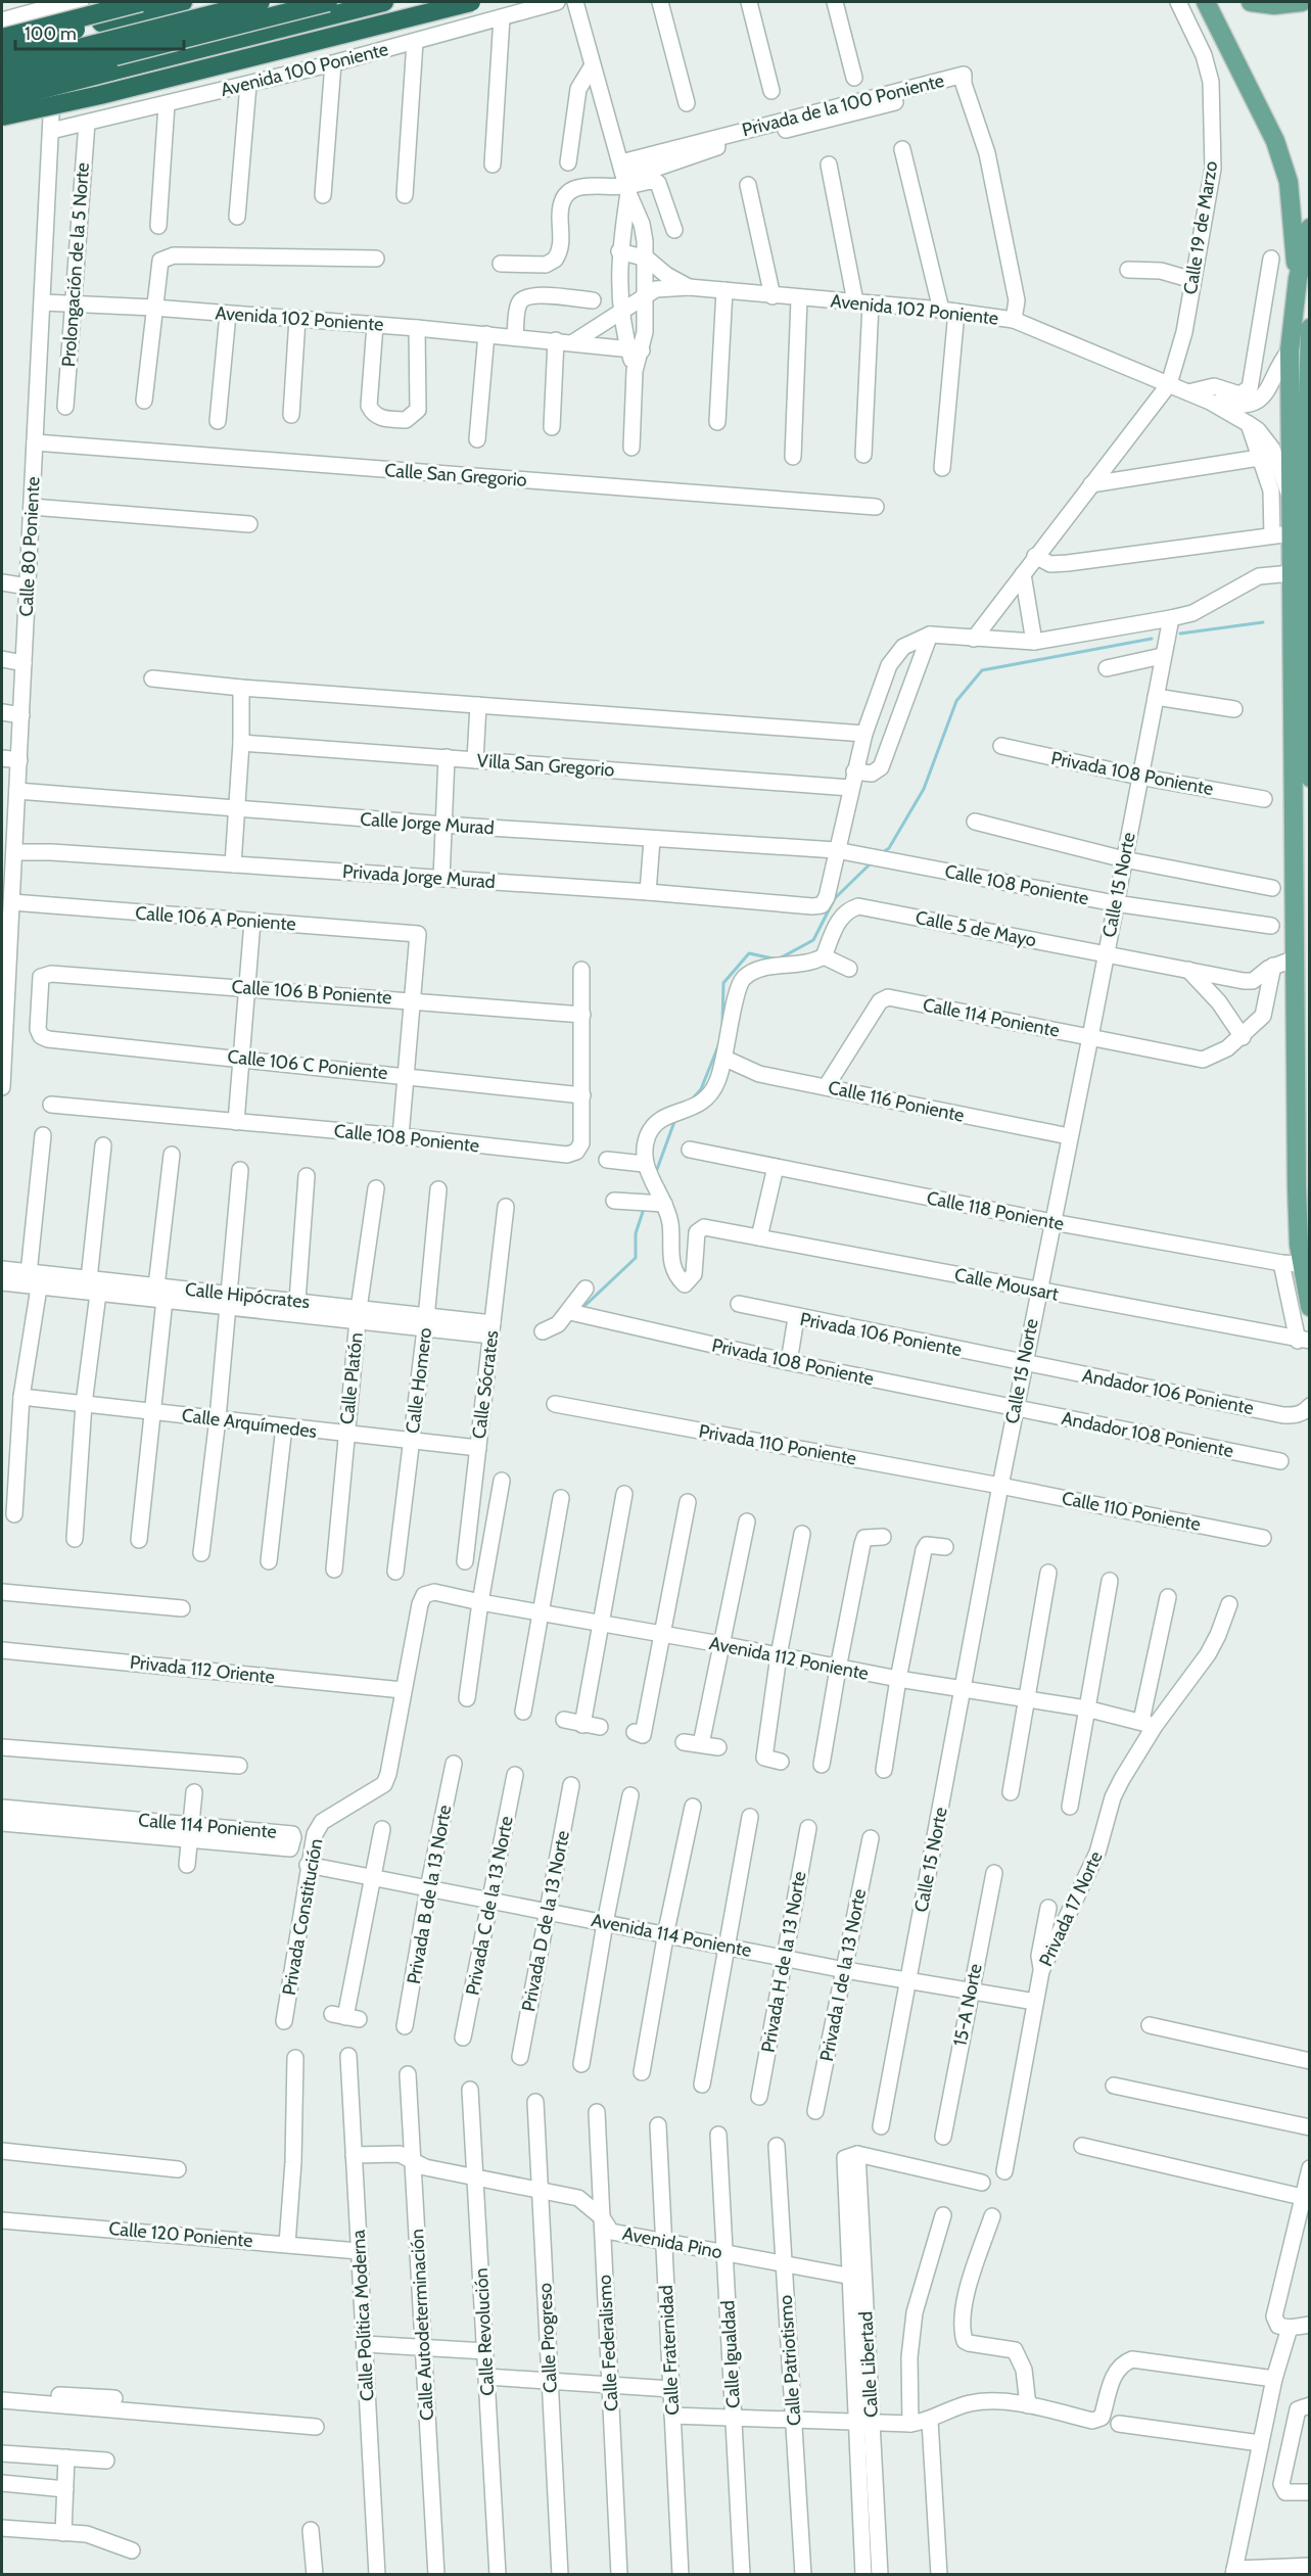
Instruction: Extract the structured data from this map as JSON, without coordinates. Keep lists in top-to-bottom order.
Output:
{
  "streets": {
    "street": [
      "Avenida 100 Poniente",
      "Privada de la 100 Poniente",
      "Calle 19 de Marzo",
      "Prolongación de la 5 Norte",
      "Avenida 102 Poniente",
      "Calle San Gregorio",
      "Calle 80 Poniente",
      "Villa San Gregorio",
      "Privada 108 Poniente",
      "Calle Jorge Murad",
      "Privada Jorge Murad",
      "Calle 108 Poniente",
      "Calle 15 Norte",
      "Calle 106 A Poniente",
      "Calle 5 de Mayo",
      "Calle 106 B Poniente",
      "Calle 114 Poniente",
      "Calle 106 C Poniente",
      "Calle 116 Poniente",
      "Calle 118 Poniente",
      "Calle Mousart",
      "Calle Hipócrates",
      "Privada 106 Poniente",
      "Calle Platón",
      "Calle Homero",
      "Calle Sócrates",
      "Andador 106 Poniente",
      "Calle Arquímedes",
      "Andador 108 Poniente",
      "Privada 110 Poniente",
      "Calle 110 Poniente",
      "Avenida 112 Poniente",
      "Privada 112 Oriente",
      "Privada B de la 13 Norte",
      "Privada C de la 13 Norte",
      "Privada 17 Norte",
      "Privada Constitución",
      "Privada D de la 13 Norte",
      "Avenida 114 Poniente",
      "Privada H de la 13 Norte",
      "Privada I de la 13 Norte",
      "15-A Norte",
      "Calle 120 Poniente",
      "Avenida Pino",
      "Calle Política Moderna",
      "Calle Autodeterminación",
      "Calle Revolución",
      "Calle Progreso",
      "Calle Federalismo",
      "Calle Fraternidad",
      "Calle Igualdad",
      "Calle Patriotismo",
      "Calle Libertad"
    ]
  },
  "crossings": [
    ["Avenida 100 Poniente", "Prolongación de la 5 Norte"],
    ["Avenida 100 Poniente", "Calle 80 Poniente"],
    ["Privada de la 100 Poniente", "Avenida 102 Poniente"],
    ["Calle 19 de Marzo", "Avenida 102 Poniente"],
    ["Prolongación de la 5 Norte", "Avenida 102 Poniente"],
    ["Avenida 102 Poniente", "Calle 80 Poniente"],
    ["Calle San Gregorio", "Calle 80 Poniente"],
    ["Calle 80 Poniente", "Calle Jorge Murad"],
    ["Calle 80 Poniente", "Privada Jorge Murad"],
    ["Calle 80 Poniente", "Calle 106 A Poniente"],
    ["Privada 108 Poniente", "Calle 15 Norte"],
    ["Privada 108 Poniente", "Andador 108 Poniente"],
    ["Calle Jorge Murad", "Privada Jorge Murad"],
    ["Calle Jorge Murad", "Calle 108 Poniente"],
    ["Privada Jorge Murad", "Calle 108 Poniente"],
    ["Calle 108 Poniente", "Calle 15 Norte"],
    ["Calle 108 Poniente", "Calle 106 C Poniente"],
    ["Calle 15 Norte", "Calle 5 de Mayo"],
    ["Calle 15 Norte", "Calle 114 Poniente"],
    ["Calle 15 Norte", "Calle 116 Poniente"],
    ["Calle 15 Norte", "Calle 118 Poniente"],
    ["Calle 15 Norte", "Calle Mousart"],
    ["Calle 15 Norte", "Privada 106 Poniente"],
    ["Calle 15 Norte", "Andador 106 Poniente"],
    ["Calle 15 Norte", "Andador 108 Poniente"],
    ["Calle 15 Norte", "Privada 110 Poniente"],
    ["Calle 15 Norte", "Calle 110 Poniente"],
    ["Calle 15 Norte", "Avenida 112 Poniente"],
    ["Calle 15 Norte", "Avenida 114 Poniente"],
    ["Calle 106 A Poniente", "Calle 106 B Poniente"],
    ["Calle 106 B Poniente", "Calle 106 C Poniente"],
    ["Calle 114 Poniente", "Calle 116 Poniente"],
    ["Calle Hipócrates", "Calle Platón"],
    ["Calle Hipócrates", "Calle Homero"],
    ["Calle Hipócrates", "Calle Sócrates"],
    ["Privada 106 Poniente", "Andador 106 Poniente"],
    ["Calle Platón", "Calle Arquímedes"],
    ["Calle Homero", "Calle Arquímedes"],
    ["Calle Sócrates", "Calle Arquímedes"],
    ["Privada 110 Poniente", "Calle 110 Poniente"],
    ["Avenida 112 Poniente", "Privada 17 Norte"],
    ["Avenida 112 Poniente", "Privada Constitución"],
    ["Privada 112 Oriente", "Privada Constitución"],
    ["Privada B de la 13 Norte", "Avenida 114 Poniente"],
    ["Privada C de la 13 Norte", "Avenida 114 Poniente"],
    ["Privada 17 Norte", "Avenida 114 Poniente"],
    ["Privada Constitución", "Avenida 114 Poniente"],
    ["Privada D de la 13 Norte", "Avenida 114 Poniente"],
    ["Avenida 114 Poniente", "Privada H de la 13 Norte"],
    ["Avenida 114 Poniente", "Privada I de la 13 Norte"],
    ["Avenida 114 Poniente", "15-A Norte"],
    ["Calle 120 Poniente", "Calle Política Moderna"],
    ["Avenida Pino", "Calle Política Moderna"],
    ["Avenida Pino", "Calle Autodeterminación"],
    ["Avenida Pino", "Calle Revolución"],
    ["Avenida Pino", "Calle Progreso"],
    ["Avenida Pino", "Calle Federalismo"],
    ["Avenida Pino", "Calle Fraternidad"],
    ["Avenida Pino", "Calle Igualdad"],
    ["Avenida Pino", "Calle Patriotismo"],
    ["Avenida Pino", "Calle Libertad"]
  ],
  "scale_bar": "100 m"
}
